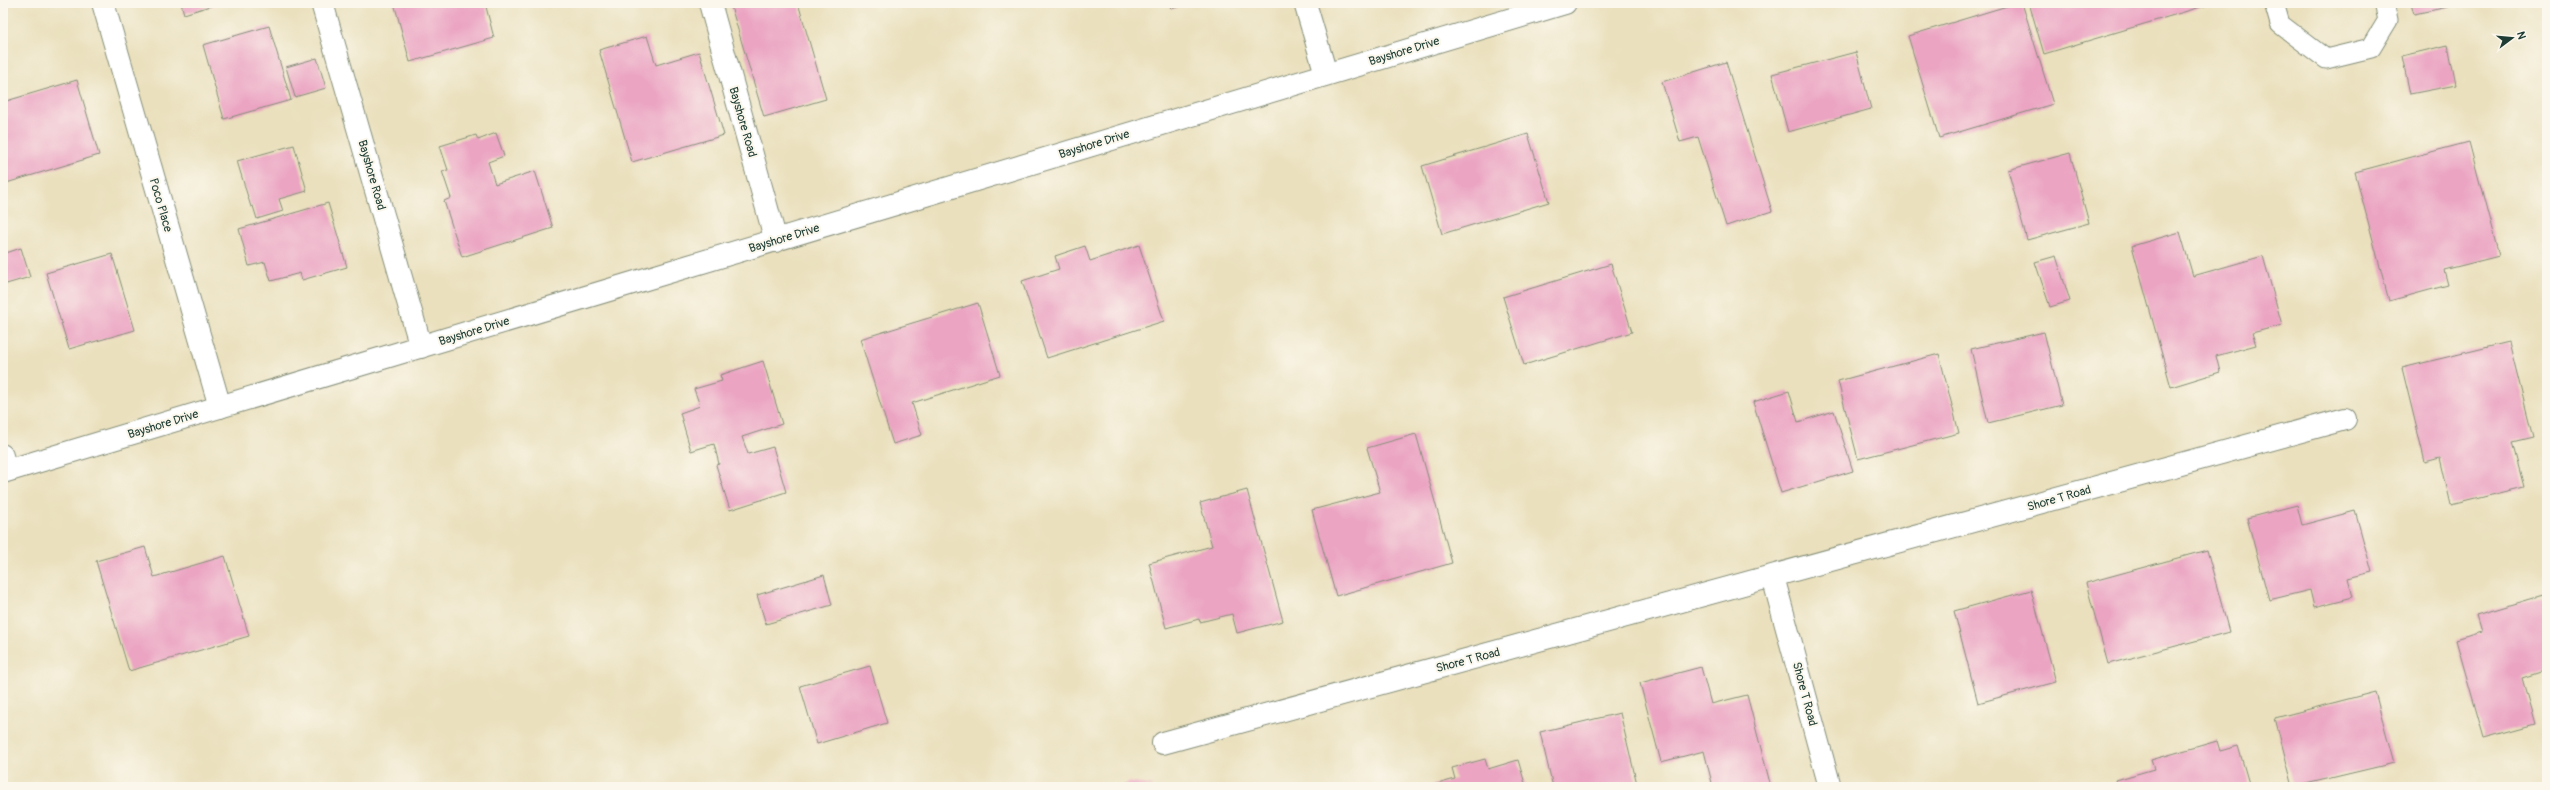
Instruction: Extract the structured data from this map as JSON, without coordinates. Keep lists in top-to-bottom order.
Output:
{
  "streets": {
    "street": [
      "Bayshore Drive",
      "Bayshore Road",
      "Poco Place",
      "Shore T Road"
    ]
  },
  "crossings": [
    ["Bayshore Drive", "Bayshore Road"],
    ["Bayshore Drive", "Poco Place"]
  ],
  "north": "right"
}
